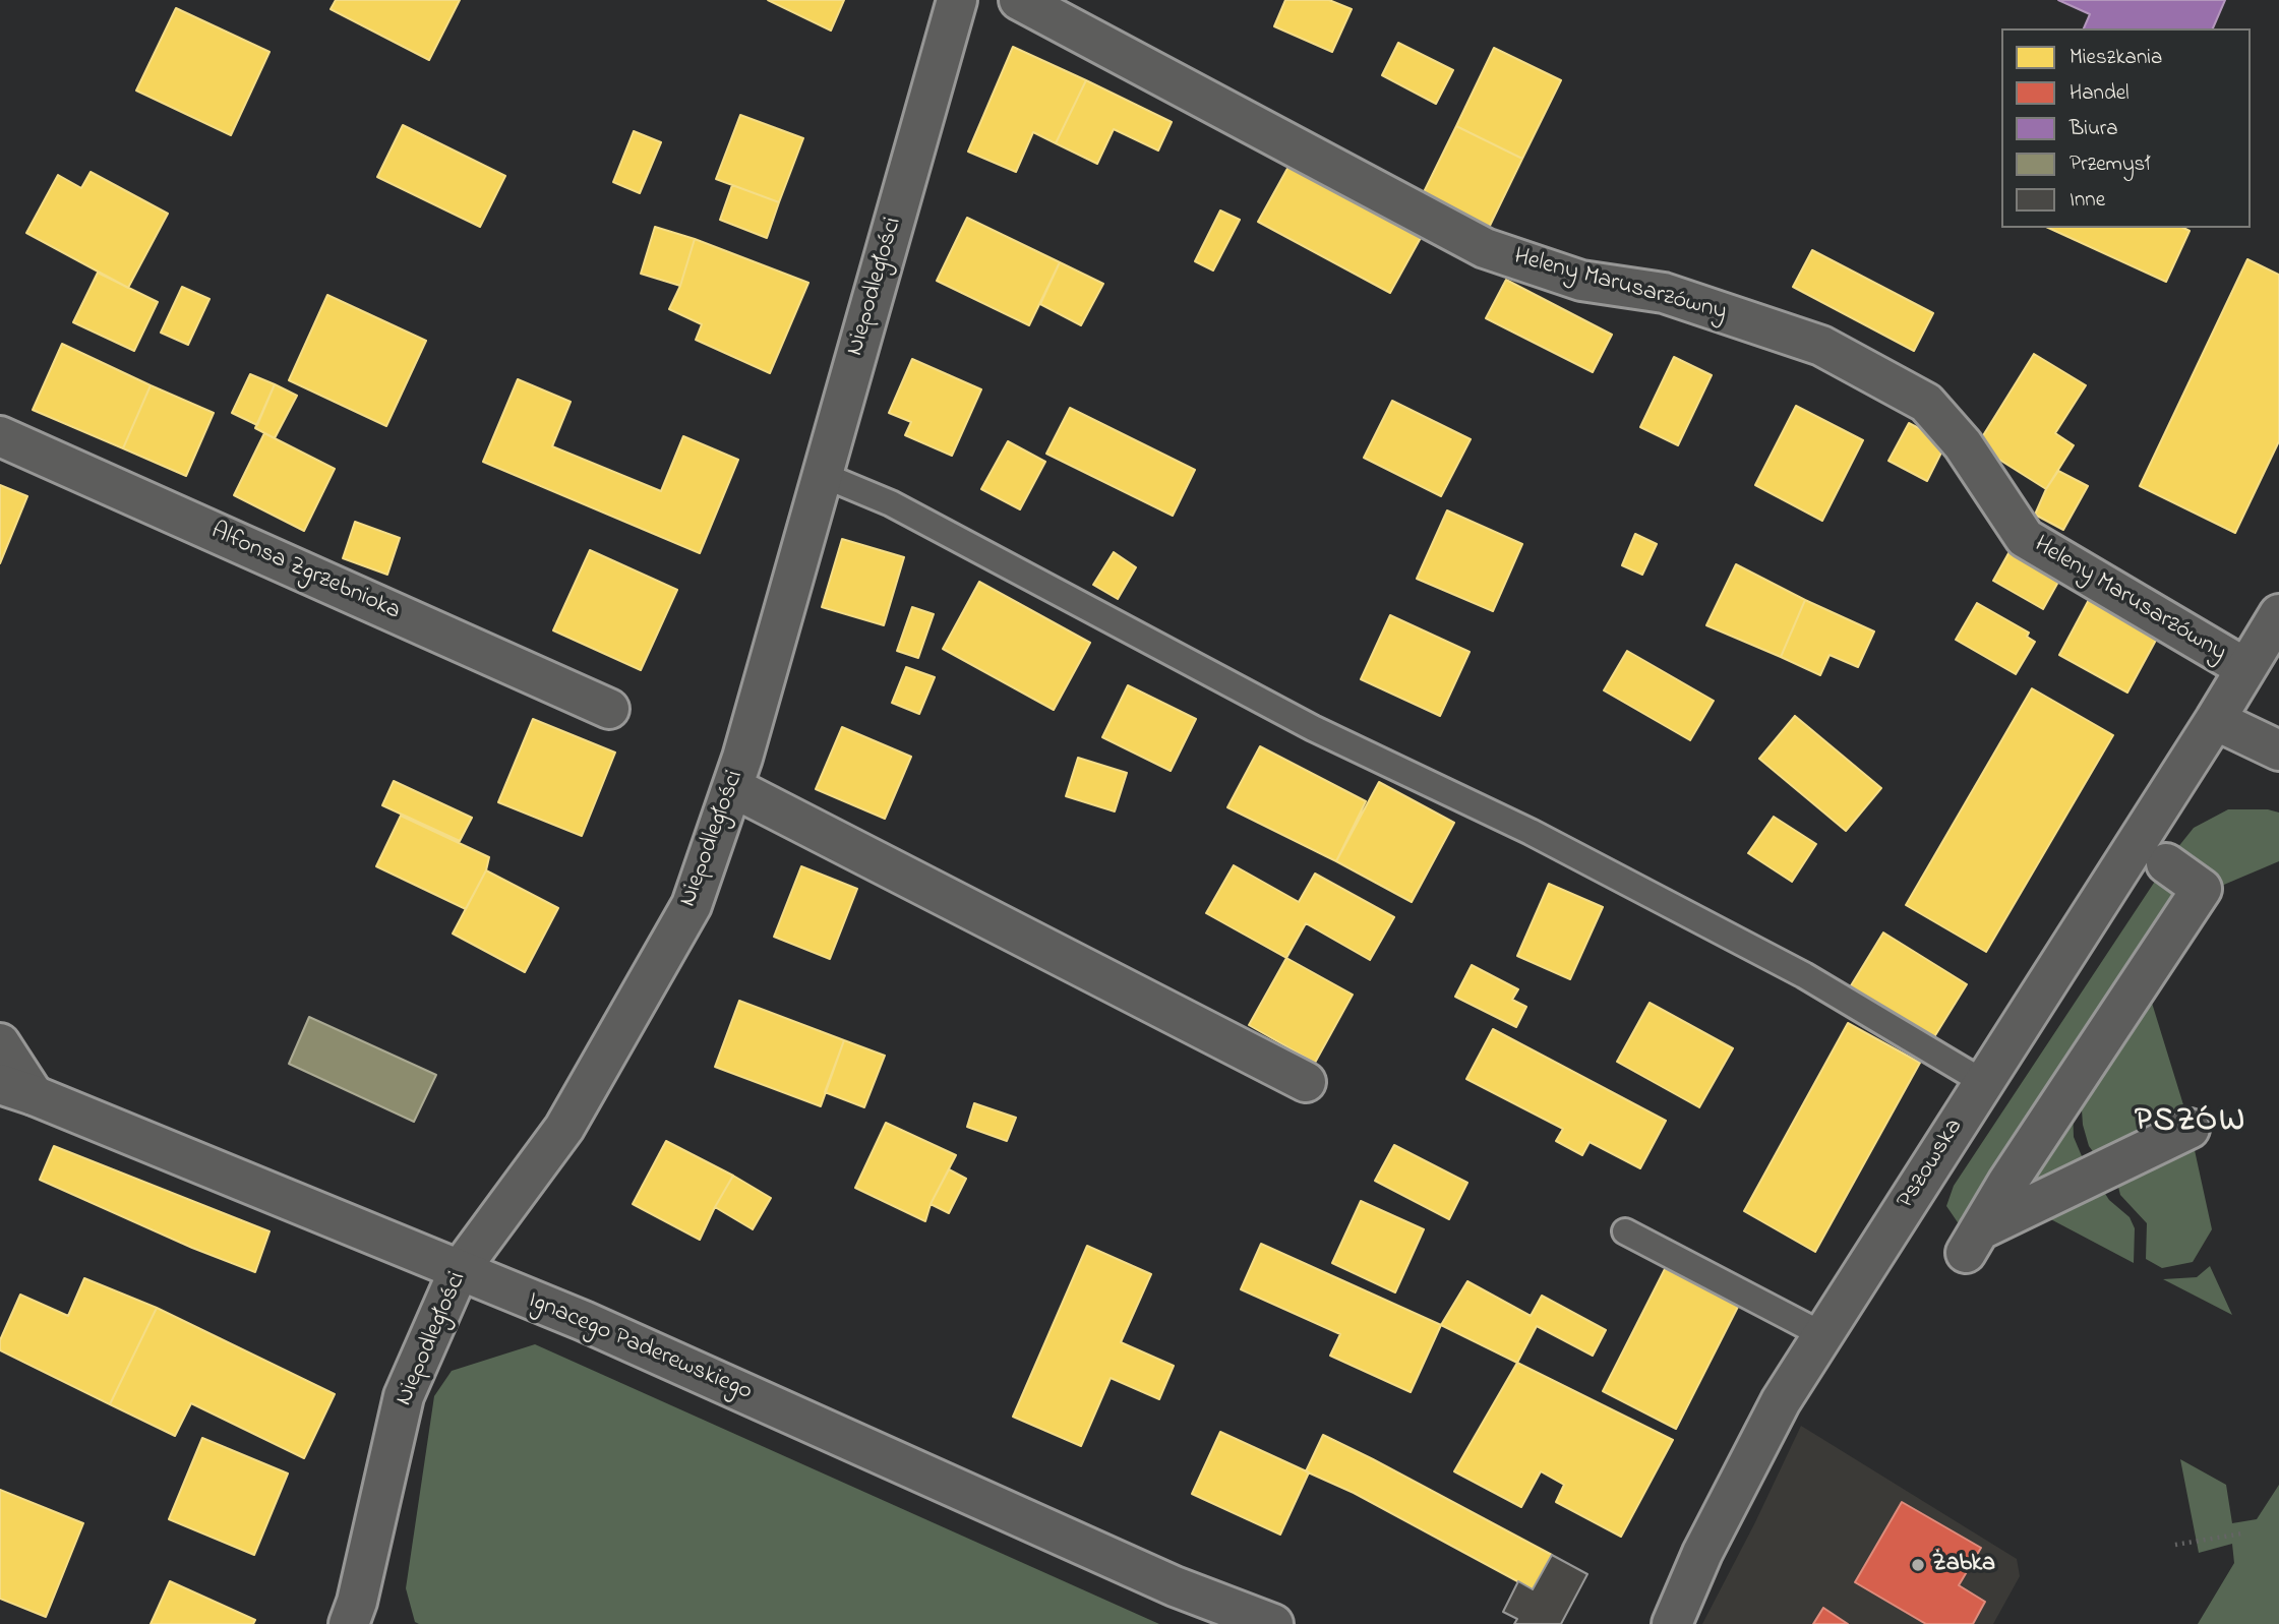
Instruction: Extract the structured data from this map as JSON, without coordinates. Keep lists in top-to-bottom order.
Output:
{
  "streets": {
    "street": [
      "Heleny Marusarzówny",
      "Niepodległości",
      "Alfonsa Zgrzebnioka",
      "Pszowska",
      "Ignacego Paderewskiego"
    ]
  },
  "crossings": [
    ["Heleny Marusarzówny", "Pszowska"],
    ["Niepodległości", "Ignacego Paderewskiego"]
  ],
  "districts": ["PSZÓW"],
  "places": ["Żabka"],
  "legend": [
    "Mieszkania",
    "Handel",
    "Biura",
    "Przemysł",
    "Inne"
  ]
}
